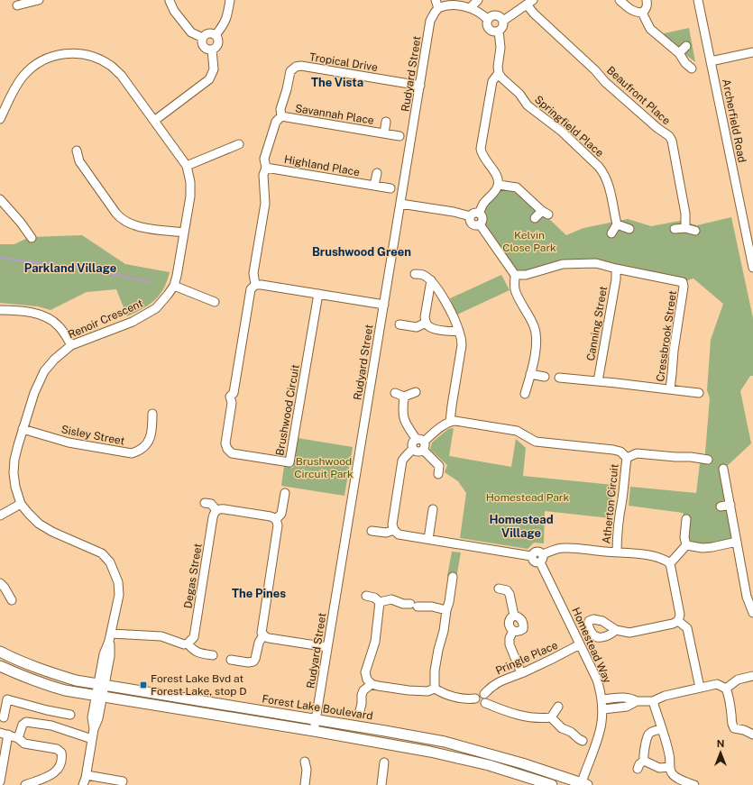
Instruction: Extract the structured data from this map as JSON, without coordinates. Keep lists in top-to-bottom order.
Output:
{
  "streets": {
    "main road": ["Forest Lake Boulevard"],
    "street": [
      "Tropical Drive",
      "Rudyard Street",
      "Beaufront Place",
      "Savannah Place",
      "Archerfield Road",
      "Springfield Place",
      "Highland Place",
      "Renoir Crescent",
      "Canning Street",
      "Cressbrook Street",
      "Brushwood Circuit",
      "Sisley Street",
      "Atherton Circuit",
      "Degas Street",
      "Homestead Way",
      "Pringle Place"
    ]
  },
  "crossings": [
    ["Tropical Drive", "Rudyard Street"],
    ["Tropical Drive", "Savannah Place"],
    ["Tropical Drive", "Highland Place"],
    ["Tropical Drive", "Brushwood Circuit"],
    ["Rudyard Street", "Forest Lake Boulevard"],
    ["Renoir Crescent", "Sisley Street"],
    ["Renoir Crescent", "Forest Lake Boulevard"],
    ["Canning Street", "Cressbrook Street"],
    ["Homestead Way", "Pringle Place"],
    ["Homestead Way", "Forest Lake Boulevard"]
  ],
  "districts": [
    "The Vista",
    "Brushwood Green",
    "Parkland Village",
    "Homestead Village",
    "The Pines"
  ],
  "parks": ["Kelvin Close Park", "Brushwood Circuit Park", "Homestead Park"],
  "places": {
    "transit": ["Forest Lake Bvd at Forest Lake, stop D"]
  },
  "north": "top"
}
